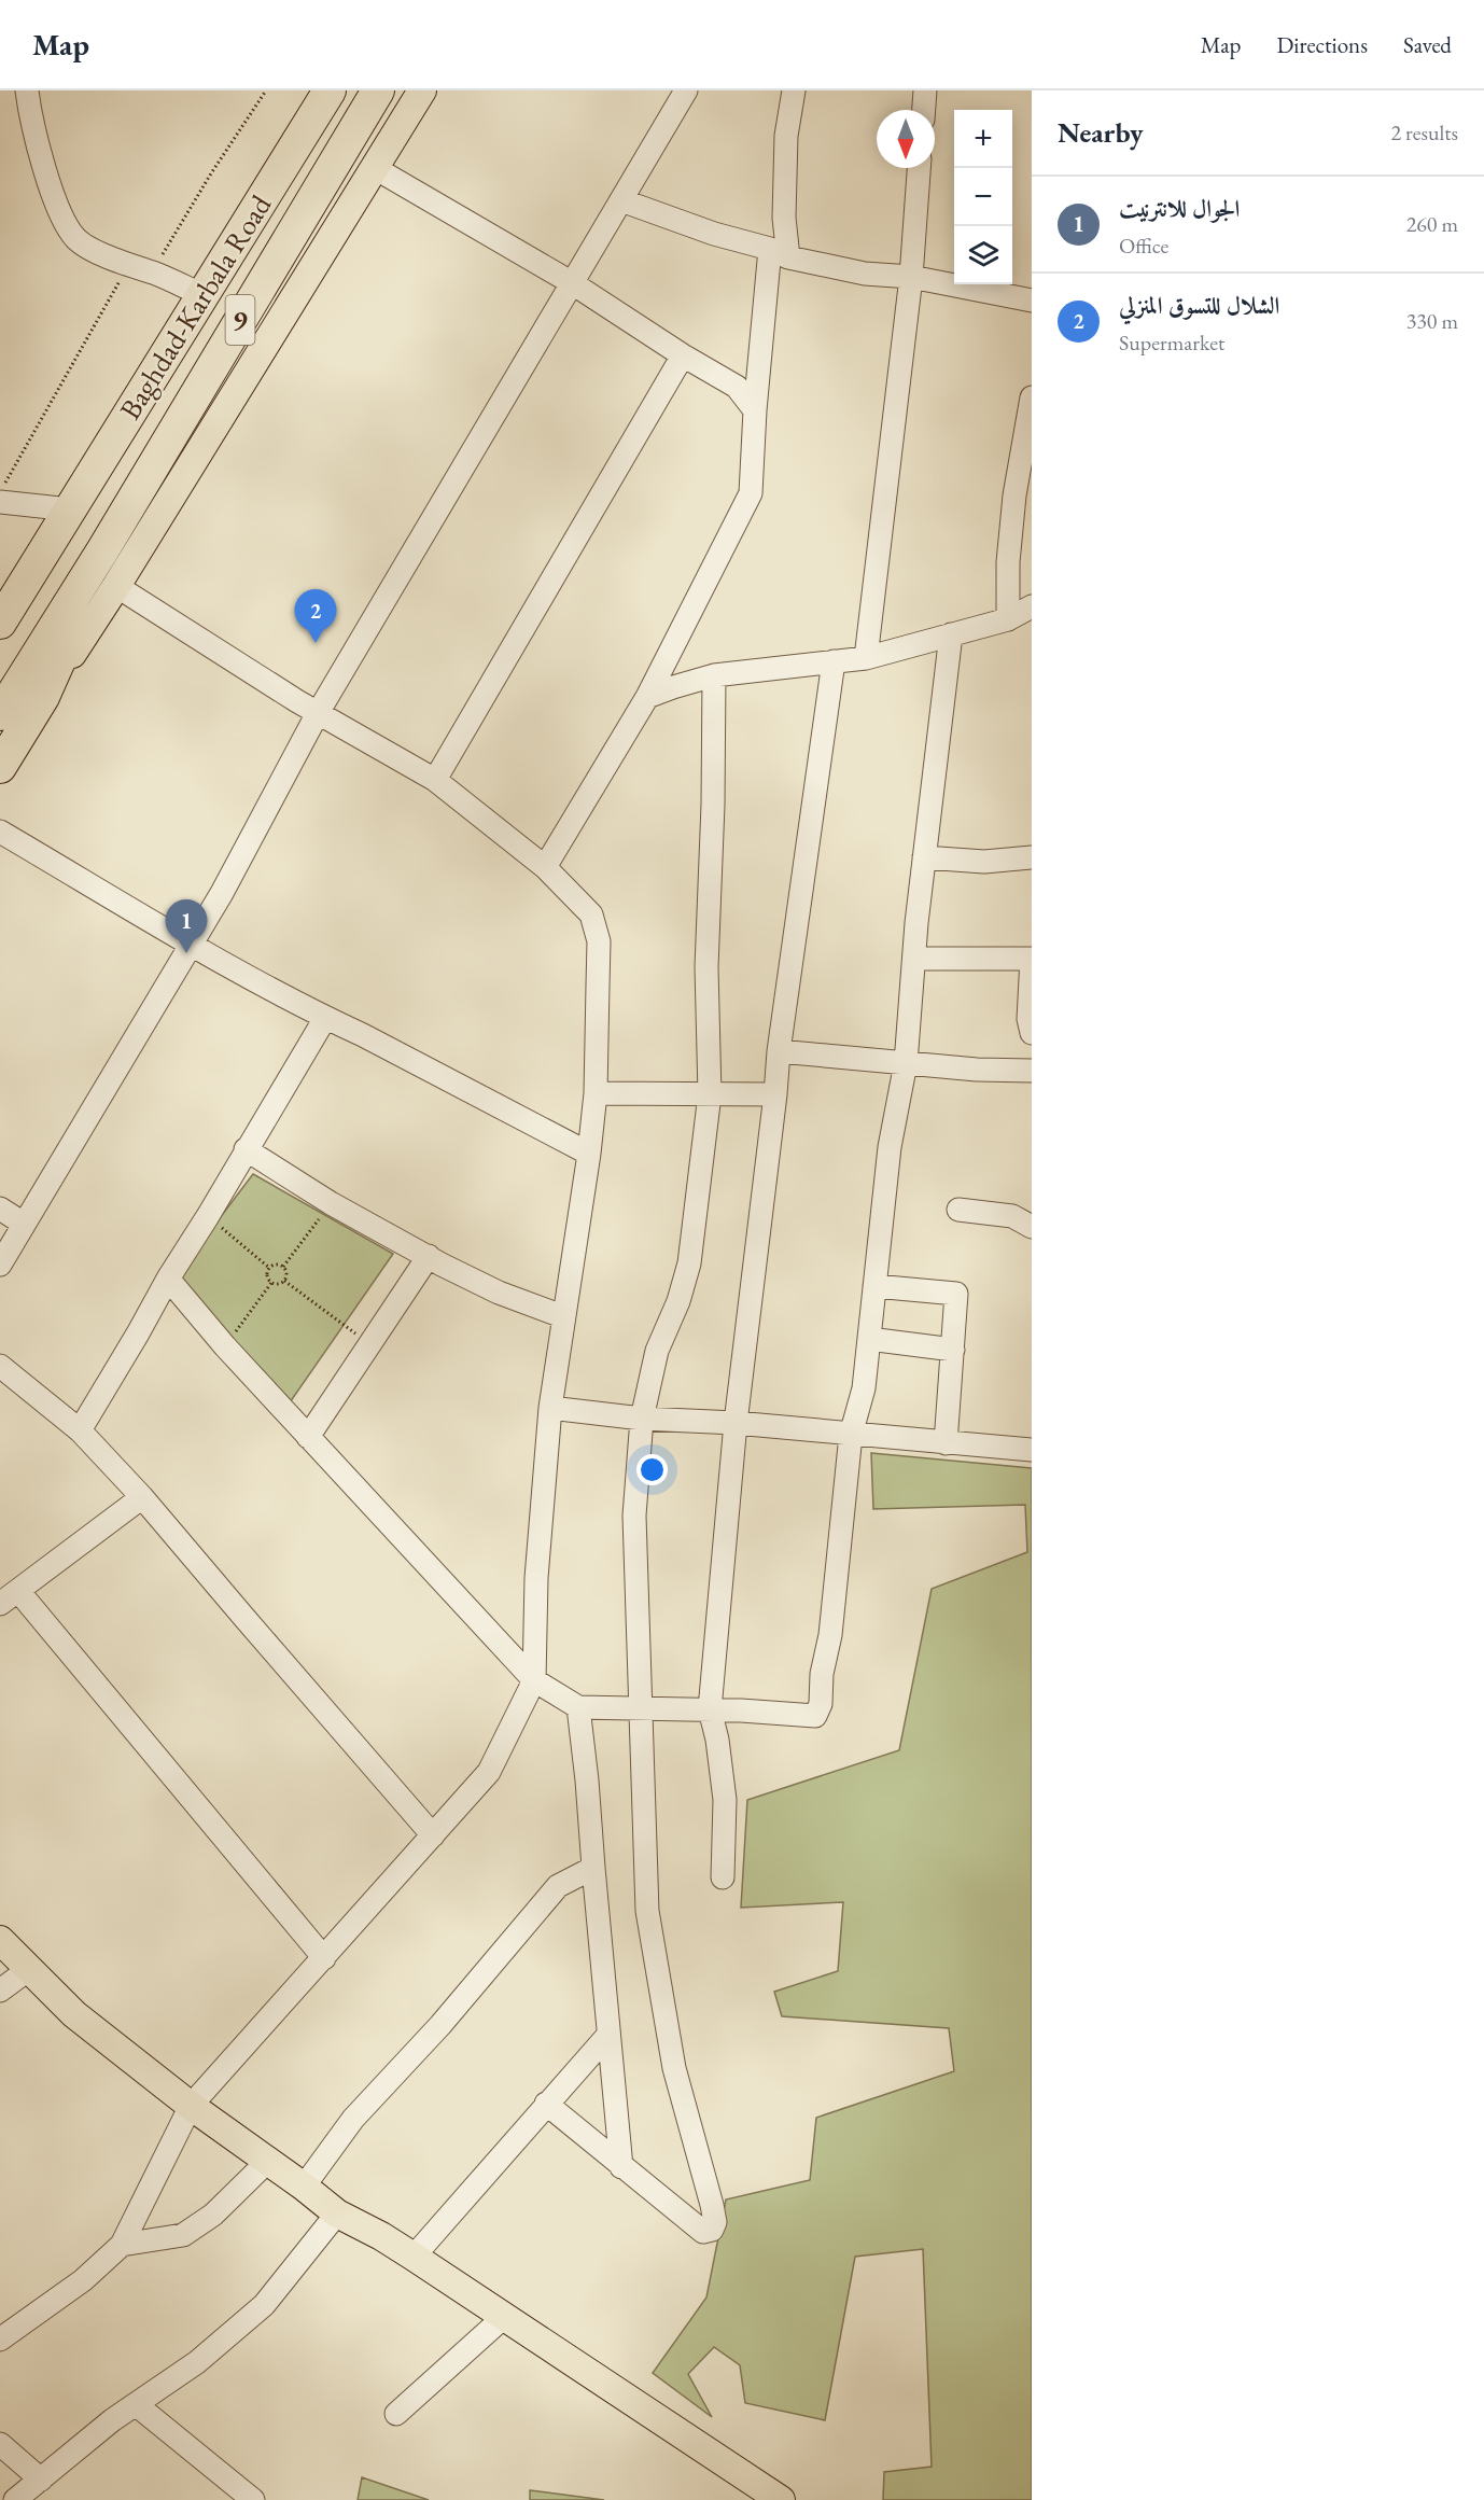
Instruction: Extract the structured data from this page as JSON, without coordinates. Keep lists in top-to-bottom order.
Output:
{
  "streets": {
    "highway": ["Baghdad-Karbala Road", "9"]
  },
  "crossings": [
    ["Baghdad-Karbala Road", "9"]
  ],
  "north": "bottom",
  "page": {
    "header": "Map",
    "nav": ["Map", "Directions", "Saved"],
    "heading": ["Nearby", "2 results"],
    "map_buttons": ["+", "−"],
    "list": [
      {
        "mark": "1",
        "name": "الجوال للانترنيت",
        "note": "Office",
        "value": "260 m"
      },
      {
        "mark": "2",
        "name": "الشلال للتسوق المنزلي",
        "note": "Supermarket",
        "value": "330 m"
      }
    ],
    "pins": ["2", "1"]
  }
}
